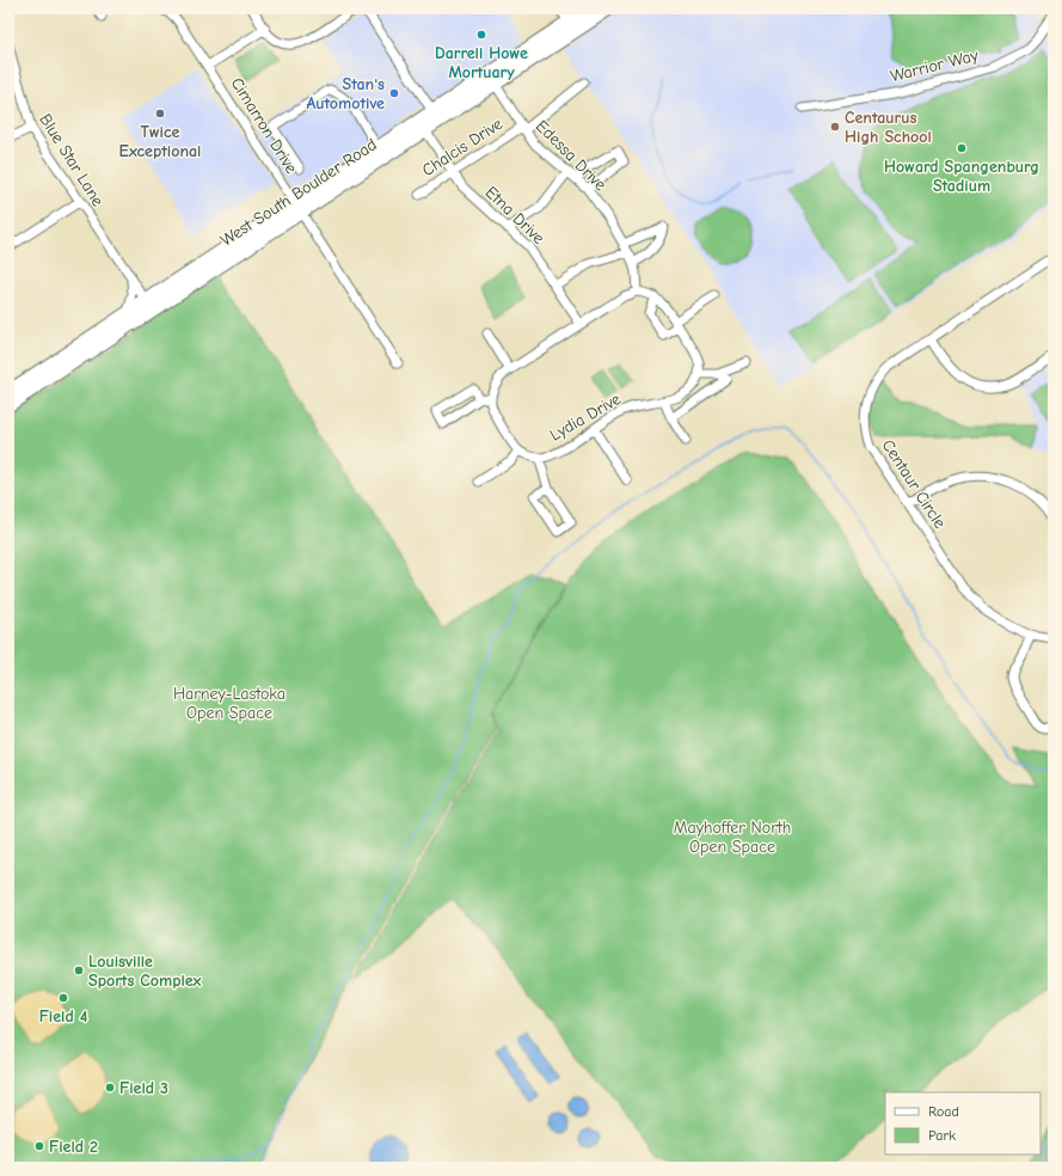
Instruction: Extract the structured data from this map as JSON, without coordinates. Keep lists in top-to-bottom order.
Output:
{
  "streets": {
    "main road": ["West South Boulder Road"],
    "street": [
      "Warrior Way",
      "Cimarron Drive",
      "Chalcis Drive",
      "Edessa Drive",
      "Blue Star Lane",
      "Etna Drive",
      "Lydia Drive",
      "Centaur Circle"
    ]
  },
  "crossings": [
    ["Cimarron Drive", "West South Boulder Road"],
    ["Chalcis Drive", "Edessa Drive"],
    ["Chalcis Drive", "Etna Drive"],
    ["Edessa Drive", "West South Boulder Road"],
    ["Blue Star Lane", "West South Boulder Road"],
    ["West South Boulder Road", "Etna Drive"]
  ],
  "parks": ["Harney-Lastoka Open Space", "Mayhoffer North Open Space"],
  "places": [
    "Darrell Howe Mortuary",
    "Stan's Automotive",
    "Twice Exceptional",
    "Centaurus High School",
    "Howard Spangenburg Stadium",
    "Louisville Sports Complex",
    "Field 4",
    "Field 3",
    "Field 2"
  ],
  "legend": ["Road", "Park"]
}
